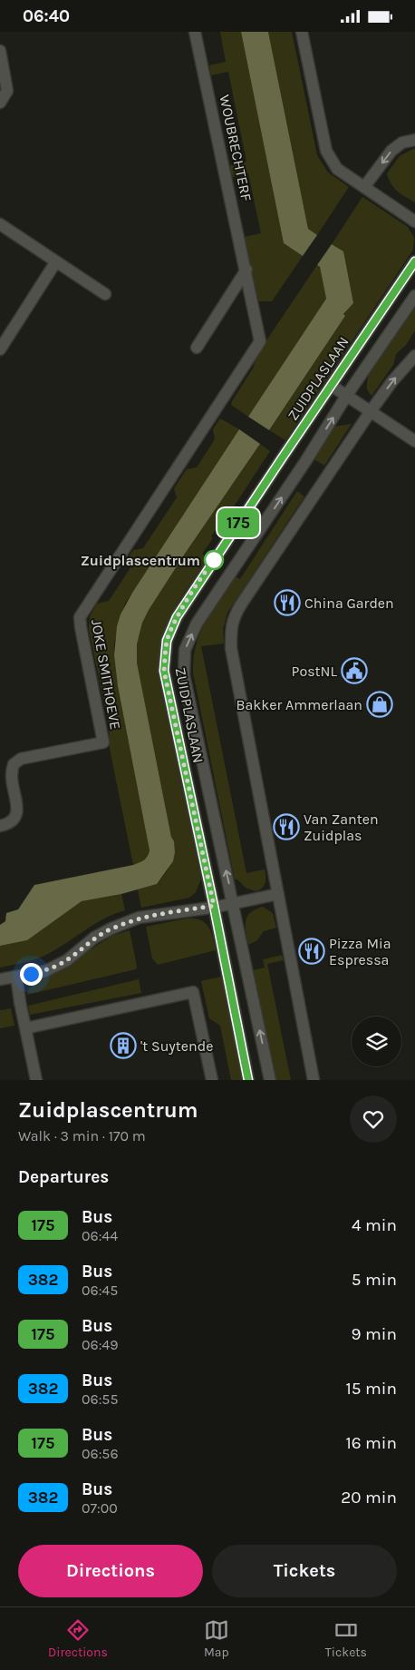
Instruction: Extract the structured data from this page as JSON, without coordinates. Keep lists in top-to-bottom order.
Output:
{
  "streets": {
    "street": ["WOUBRECHTERF", "ZUIDPLASLAAN", "JOKE SMITHOEVE"]
  },
  "crossings": [
    ["WOUBRECHTERF", "JOKE SMITHOEVE"]
  ],
  "places": {
    "other": ["Zuidplascentrum"],
    "restaurant": ["China Garden", "Van Zanten Zuidplas", "Pizza Mia Espressa"],
    "public building": ["PostNL"],
    "shop": ["Bakker Ammerlaan"],
    "building": ["'t Suytende"]
  },
  "lines": ["bus line 175"],
  "page": {
    "status": "06:40",
    "on_map": "175",
    "heading": [
      ["Zuidplascentrum", "Walk · 3 min · 170 m"],
      "Departures"
    ],
    "list": [
      {
        "mark": "175",
        "name": "Bus",
        "note": "06:44",
        "value": "4 min"
      },
      {
        "mark": "382",
        "name": "Bus",
        "note": "06:45",
        "value": "5 min"
      },
      {
        "mark": "175",
        "name": "Bus",
        "note": "06:49",
        "value": "9 min"
      },
      {
        "mark": "382",
        "name": "Bus",
        "note": "06:55",
        "value": "15 min"
      },
      {
        "mark": "175",
        "name": "Bus",
        "note": "06:56",
        "value": "16 min"
      },
      {
        "mark": "382",
        "name": "Bus",
        "note": "07:00",
        "value": "20 min"
      }
    ],
    "buttons": ["Directions", "Tickets"],
    "tabs": ["Directions", "Map", "Tickets"]
  }
}
